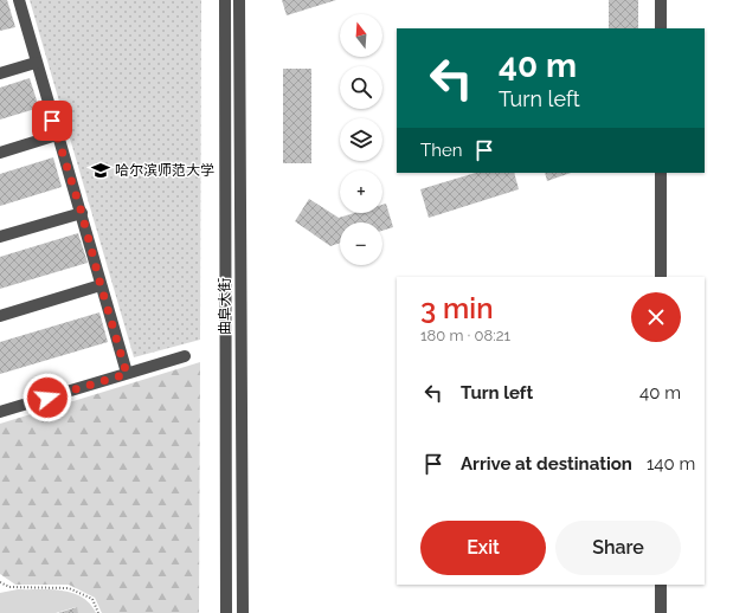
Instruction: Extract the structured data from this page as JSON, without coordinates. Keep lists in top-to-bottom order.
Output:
{
  "streets": {
    "street": ["曲阜大街"]
  },
  "places": {
    "school or university": ["哈尔滨师范大学"]
  },
  "north": "top",
  "page": {
    "map_buttons": ["+", "−"],
    "turn": ["40 m", "Turn left"],
    "then": "Then",
    "heading": ["3 min", "180 m · 08:21"],
    "list": [
      {
        "name": "Turn left",
        "value": "40 m"
      },
      {
        "name": "Arrive at destination",
        "value": "140 m"
      }
    ],
    "buttons": ["Exit", "Share"]
  }
}
